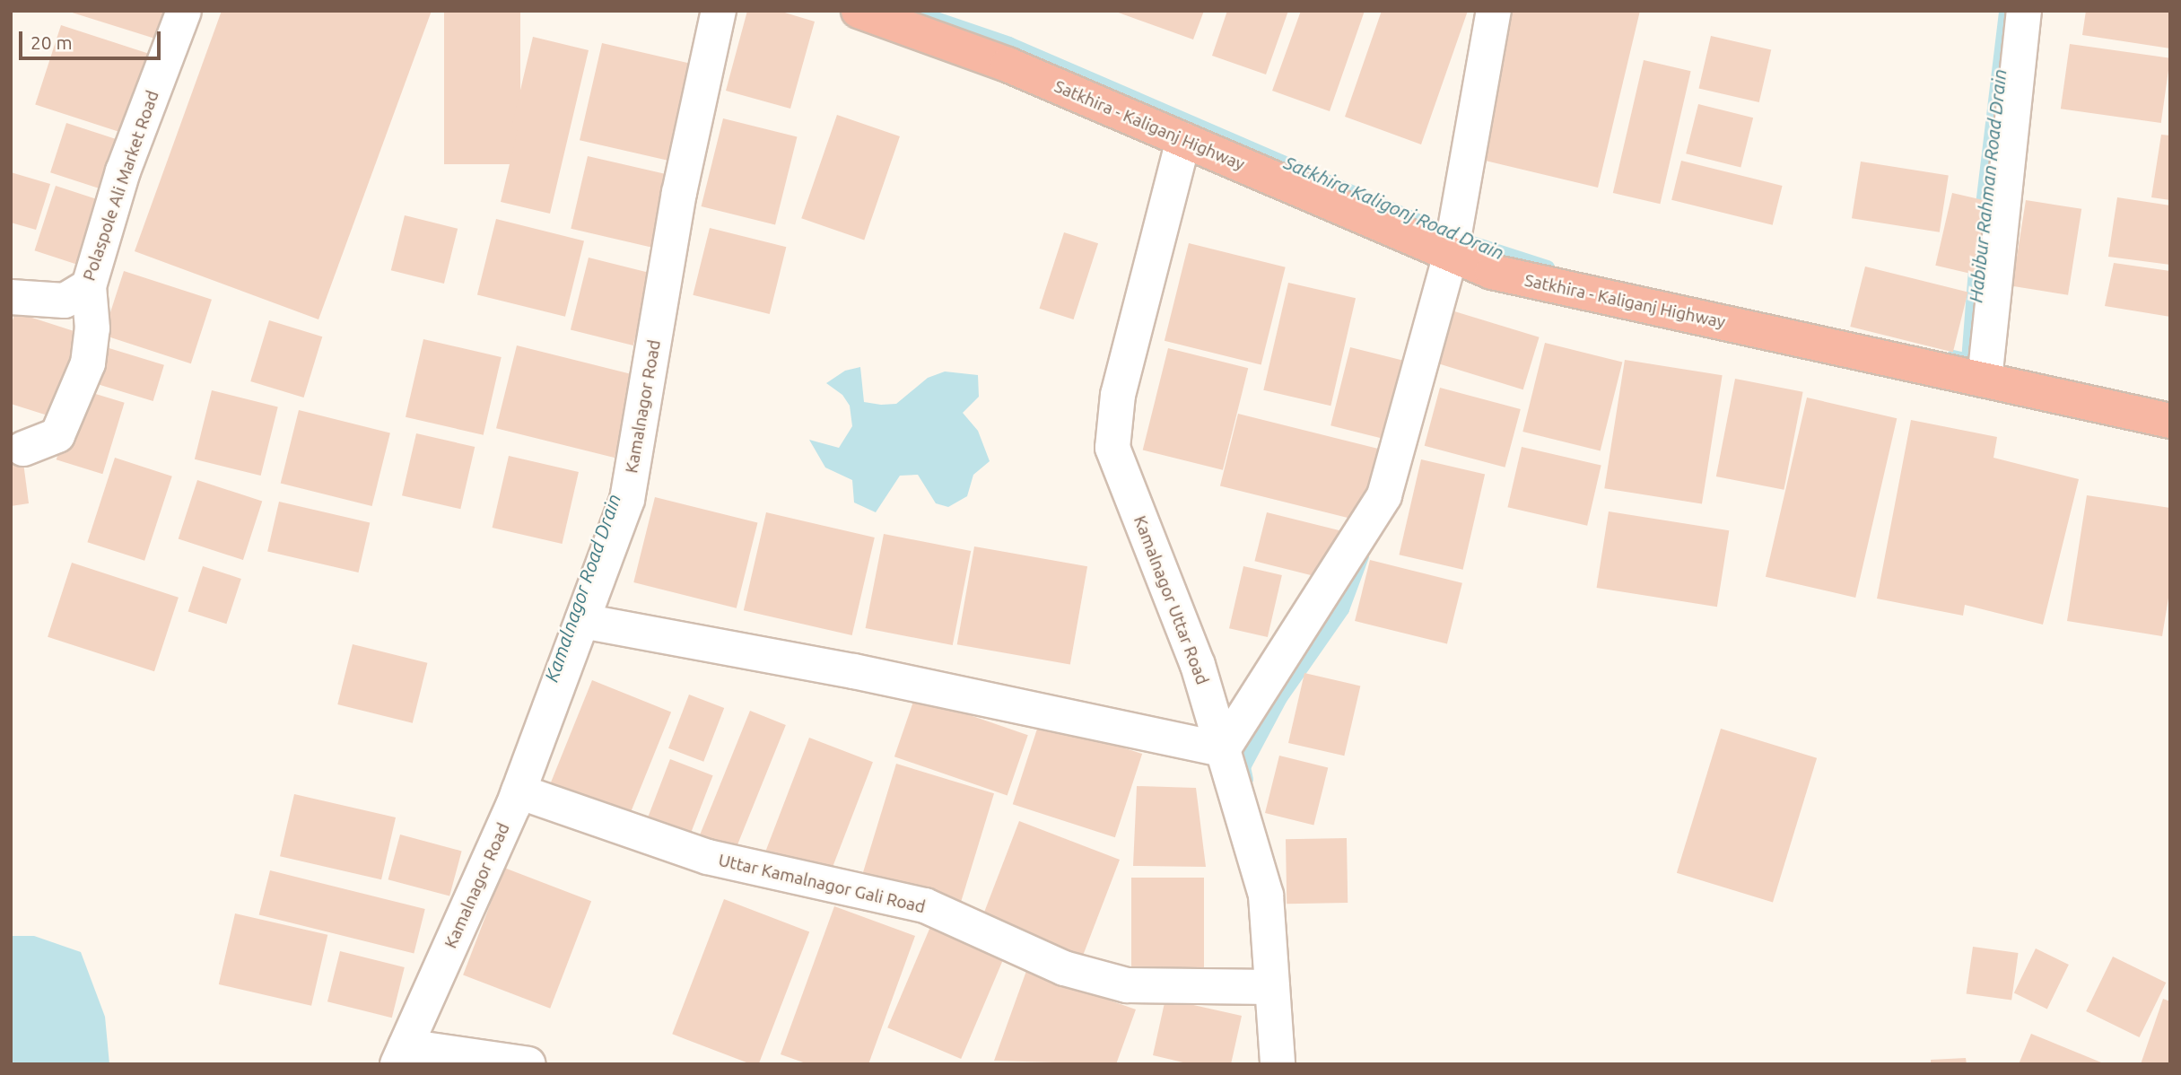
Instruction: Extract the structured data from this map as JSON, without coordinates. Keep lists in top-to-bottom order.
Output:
{
  "streets": {
    "highway": ["Satkhira - Kaliganj Highway"],
    "street": [
      "Polaspole Ali Market Road",
      "Kamalnagor Road",
      "Kamalnagor Uttar Road",
      "Uttar Kamalnagor Gali Road"
    ]
  },
  "crossings": [
    ["Satkhira - Kaliganj Highway", "Kamalnagor Uttar Road"],
    ["Kamalnagor Road", "Uttar Kamalnagor Gali Road"],
    ["Kamalnagor Uttar Road", "Uttar Kamalnagor Gali Road"]
  ],
  "water": ["Habibur Rahman Road Drain", "Satkhira Kaligonj Road Drain", "Kamalnagor Road Drain"],
  "scale_bar": "20 m"
}
